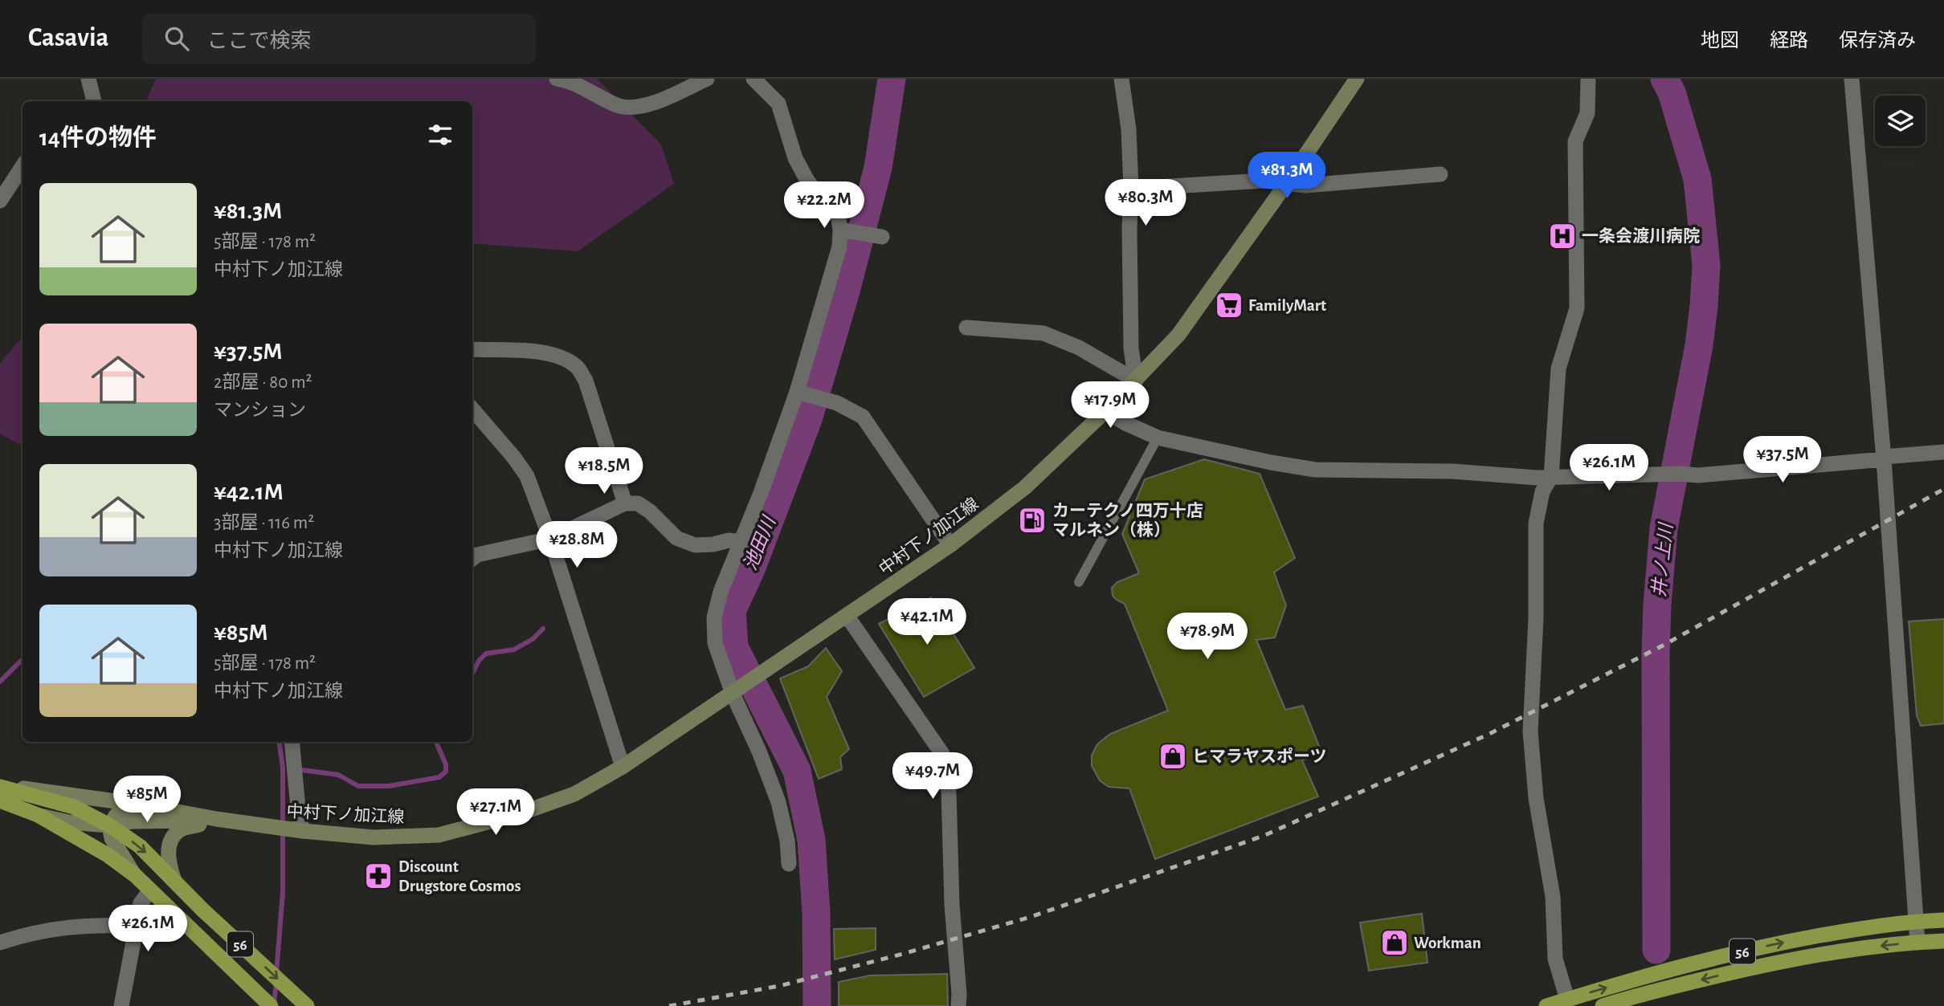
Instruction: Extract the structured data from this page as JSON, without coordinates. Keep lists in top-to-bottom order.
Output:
{
  "streets": {
    "highway": ["56"],
    "main road": ["中村下ノ加江線"]
  },
  "crossings": [
    ["中村下ノ加江線", "56"]
  ],
  "water": ["池田川", "井ノ上川"],
  "places": {
    "hospital": ["一条会渡川病院"],
    "supermarket": ["FamilyMart"],
    "fuel station": ["カーテクノ四万十店 マルネン（株）"],
    "shop": ["ヒマラヤスポーツ", "Workman"],
    "pharmacy": ["Discount Drugstore Cosmos"]
  },
  "page": {
    "header": "Casavia",
    "search": "ここで検索",
    "nav": ["地図", "経路", "保存済み"],
    "heading": "14件の物件",
    "price": [
      "¥81.3M",
      "¥80.3M",
      "¥22.2M",
      "¥17.9M",
      "¥37.5M",
      "¥26.1M",
      "¥18.5M",
      "¥28.8M",
      "¥42.1M",
      "¥78.9M",
      "¥49.7M",
      "¥85M",
      "¥27.1M",
      "¥26.1M"
    ],
    "list": [
      {
        "name": "¥81.3M",
        "note": "5部屋 · 178 m² · 中村下ノ加江線"
      },
      {
        "name": "¥37.5M",
        "note": "2部屋 · 80 m² · マンション"
      },
      {
        "name": "¥42.1M",
        "note": "3部屋 · 116 m² · 中村下ノ加江線"
      },
      {
        "name": "¥85M",
        "note": "5部屋 · 178 m² · 中村下ノ加江線"
      }
    ]
  }
}
